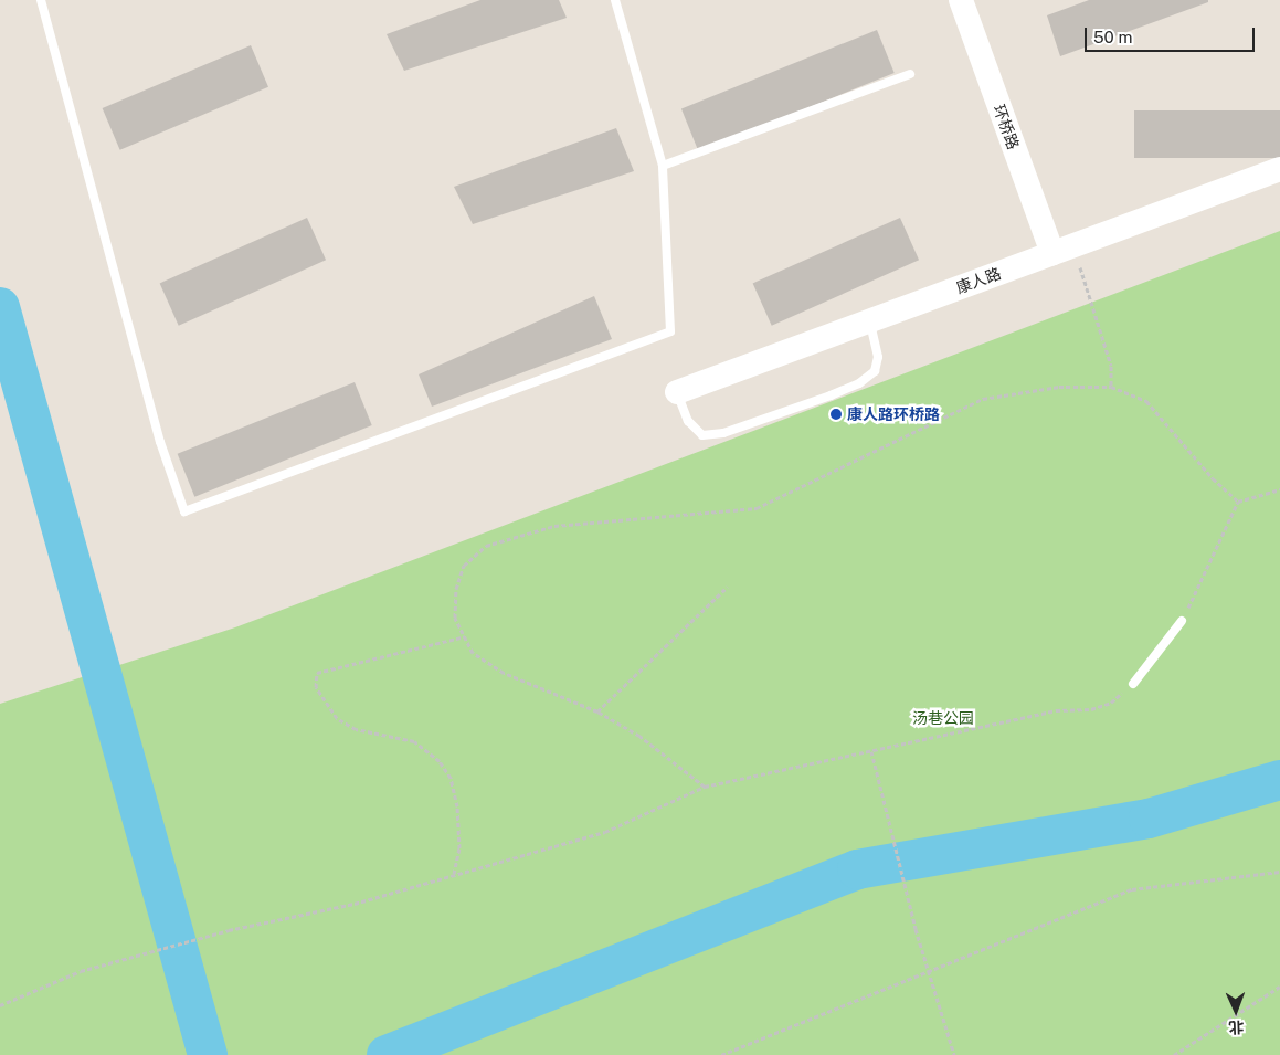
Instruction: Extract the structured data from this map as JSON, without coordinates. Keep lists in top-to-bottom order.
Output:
{
  "streets": {
    "street": ["环桥路", "康人路"]
  },
  "crossings": [
    ["环桥路", "康人路"]
  ],
  "parks": ["汤巷公园"],
  "places": ["康人路环桥路"],
  "scale_bar": "50 m",
  "north": "bottom"
}
